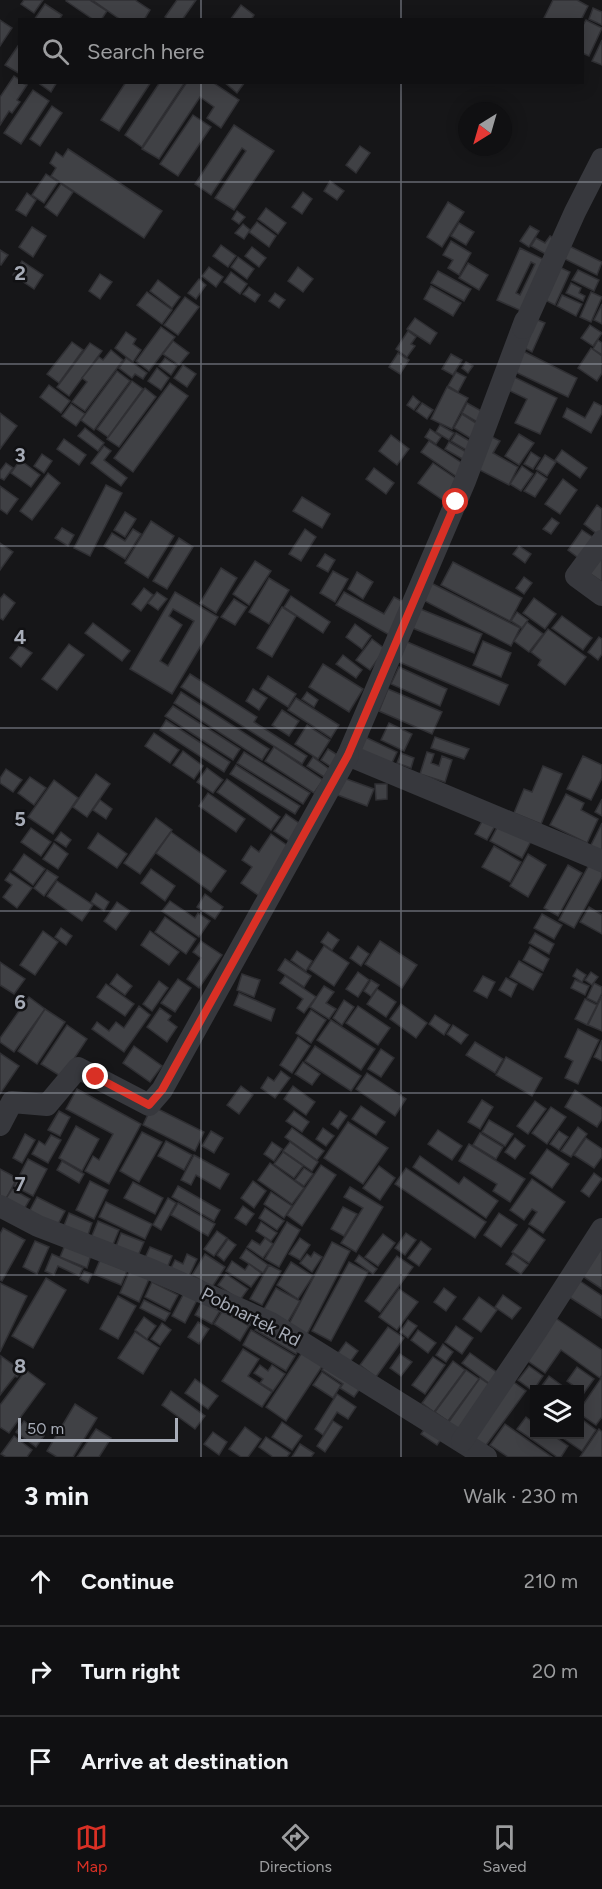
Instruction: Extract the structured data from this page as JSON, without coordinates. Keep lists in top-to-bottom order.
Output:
{
  "streets": {
    "street": ["Pobnartek Rd"]
  },
  "scale_bar": "50 m",
  "north": "bottom left",
  "page": {
    "search": "Search here",
    "scale": "50 m",
    "heading": ["3 min", "Walk · 230 m"],
    "list": [
      ["Continue", "210 m"],
      ["Turn right", "20 m"],
      "Arrive at destination"
    ],
    "nav": ["Map", "Directions", "Saved"]
  },
  "grid": {
    "rows": [
      "2",
      "3",
      "4",
      "5",
      "6",
      "7",
      "8"
    ]
  }
}
